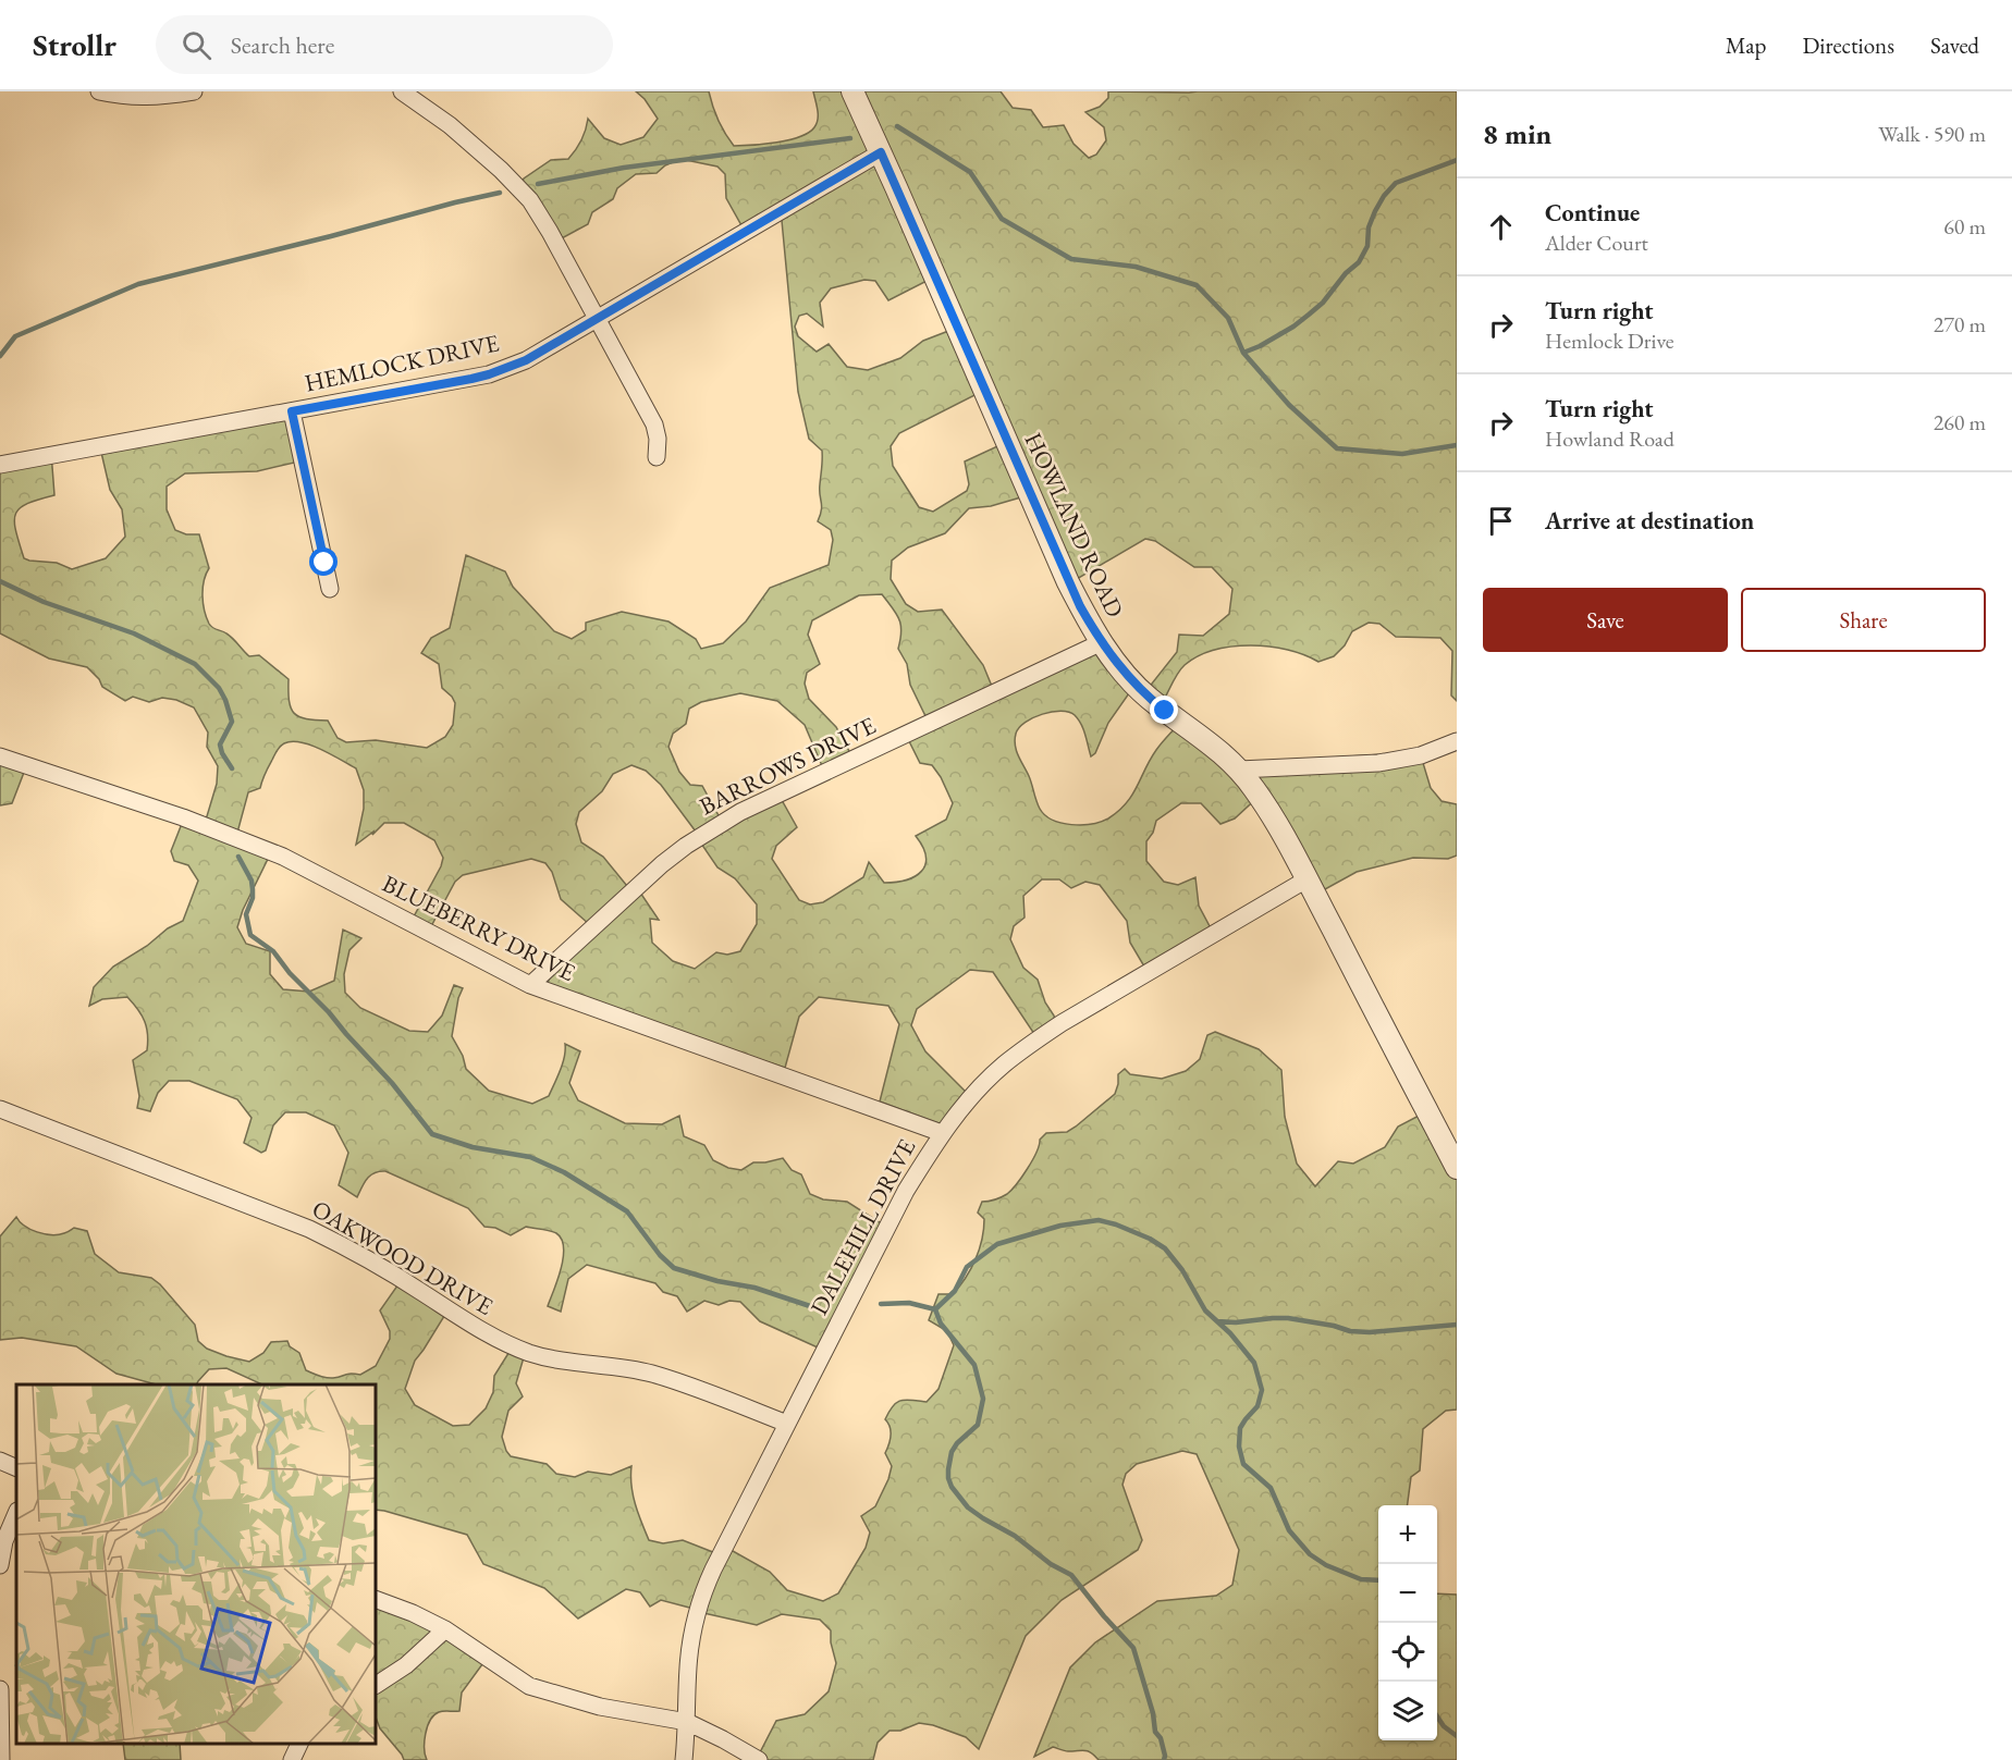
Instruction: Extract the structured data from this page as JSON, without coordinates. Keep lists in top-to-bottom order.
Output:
{
  "streets": {
    "street": [
      "HEMLOCK DRIVE",
      "HOWLAND ROAD",
      "BARROWS DRIVE",
      "BLUEBERRY DRIVE",
      "DALEHILL DRIVE",
      "OAKWOOD DRIVE"
    ]
  },
  "crossings": [
    ["HEMLOCK DRIVE", "HOWLAND ROAD"],
    ["HOWLAND ROAD", "BARROWS DRIVE"],
    ["HOWLAND ROAD", "DALEHILL DRIVE"],
    ["BARROWS DRIVE", "BLUEBERRY DRIVE"],
    ["BLUEBERRY DRIVE", "DALEHILL DRIVE"],
    ["DALEHILL DRIVE", "OAKWOOD DRIVE"]
  ],
  "page": {
    "header": "Strollr",
    "search": "Search here",
    "nav": ["Map", "Directions", "Saved"],
    "heading": ["8 min", "Walk · 590 m"],
    "list": [
      ["Continue", "Alder Court", "60 m"],
      ["Turn right", "Hemlock Drive", "270 m"],
      ["Turn right", "Howland Road", "260 m"],
      "Arrive at destination"
    ],
    "buttons": ["Save", "Share"],
    "map_buttons": ["+", "−"]
  }
}
